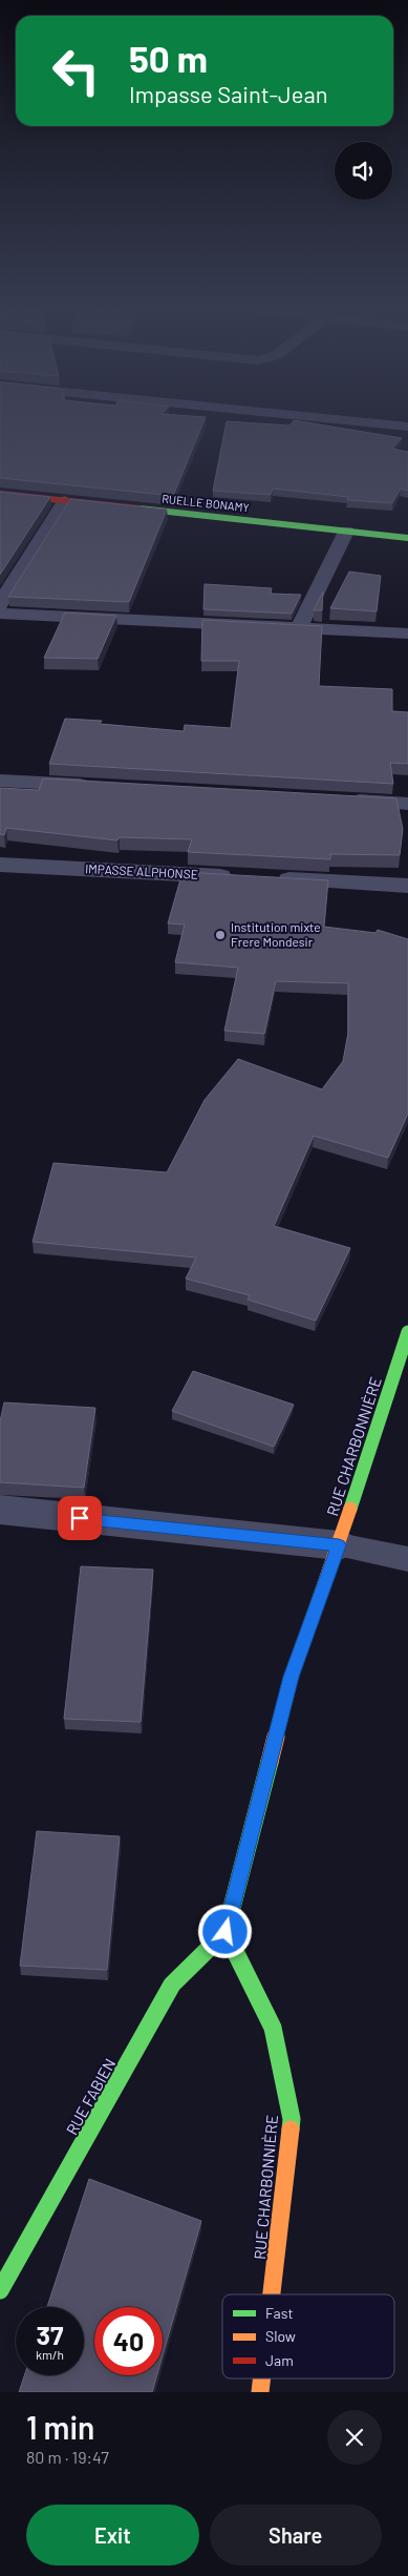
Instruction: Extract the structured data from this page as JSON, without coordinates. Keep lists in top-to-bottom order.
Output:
{
  "streets": {
    "street": [
      "RUELLE BONAMY",
      "IMPASSE ALPHONSE",
      "RUE CHARBONNIÈRE",
      "RUE FABIEN"
    ]
  },
  "crossings": [
    ["RUE CHARBONNIÈRE", "RUE FABIEN"]
  ],
  "places": ["Institution mixte Frere Mondesir"],
  "legend": ["Fast", "Slow", "Jam"],
  "page": {
    "turn": ["50 m", "Impasse Saint-Jean"],
    "speed": "37 km/h",
    "limit": "40",
    "heading": ["1 min", "80 m · 19:47"],
    "buttons": ["Exit", "Share"]
  }
}
